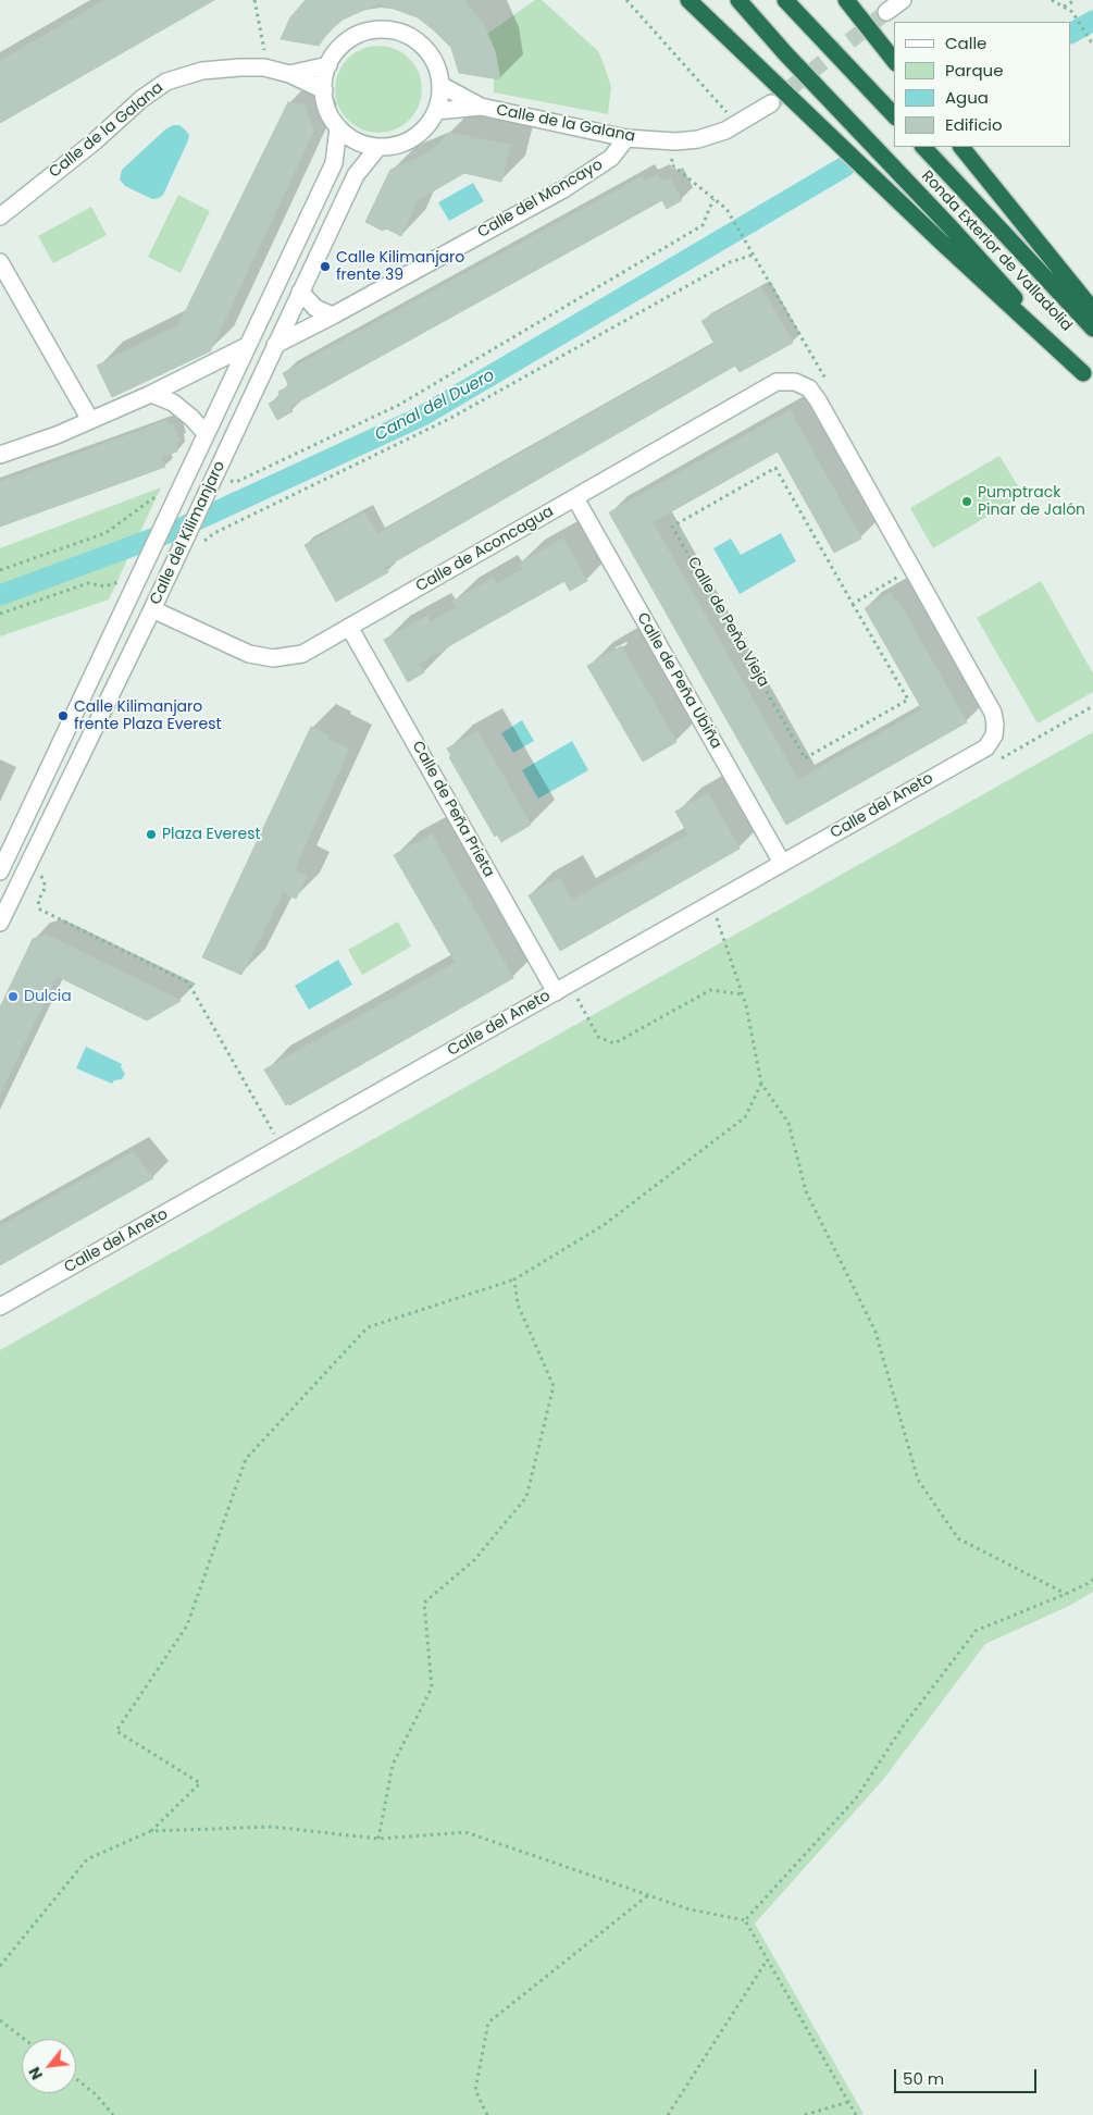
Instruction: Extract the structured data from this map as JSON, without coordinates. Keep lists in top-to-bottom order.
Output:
{
  "streets": {
    "highway": ["Ronda Exterior de Valladolid"],
    "street": [
      "Calle de la Galana",
      "Calle del Moncayo",
      "Calle del Kilimanjaro",
      "Calle de Aconcagua",
      "Calle de Peña Ubiña",
      "Calle del Aneto",
      "Calle de Peña Prieta"
    ],
    "path": ["Calle de Peña Vieja"]
  },
  "crossings": [
    ["Calle de la Galana", "Calle del Moncayo"],
    ["Calle de la Galana", "Calle del Kilimanjaro"],
    ["Calle del Moncayo", "Calle del Kilimanjaro"],
    ["Calle del Kilimanjaro", "Calle de Aconcagua"],
    ["Calle de Aconcagua", "Calle de Peña Ubiña"],
    ["Calle de Aconcagua", "Calle de Peña Prieta"],
    ["Calle de Peña Ubiña", "Calle del Aneto"],
    ["Calle del Aneto", "Calle de Peña Prieta"]
  ],
  "water": ["Canal del Duero"],
  "places": [
    "Calle Kilimanjaro frente 39",
    "Pumptrack Pinar de Jalón",
    "Calle Kilimanjaro frente Plaza Everest",
    "Plaza Everest",
    "Dulcia"
  ],
  "legend": [
    "Calle",
    "Parque",
    "Agua",
    "Edificio"
  ],
  "scale_bar": "50 m",
  "north": "bottom left"
}
